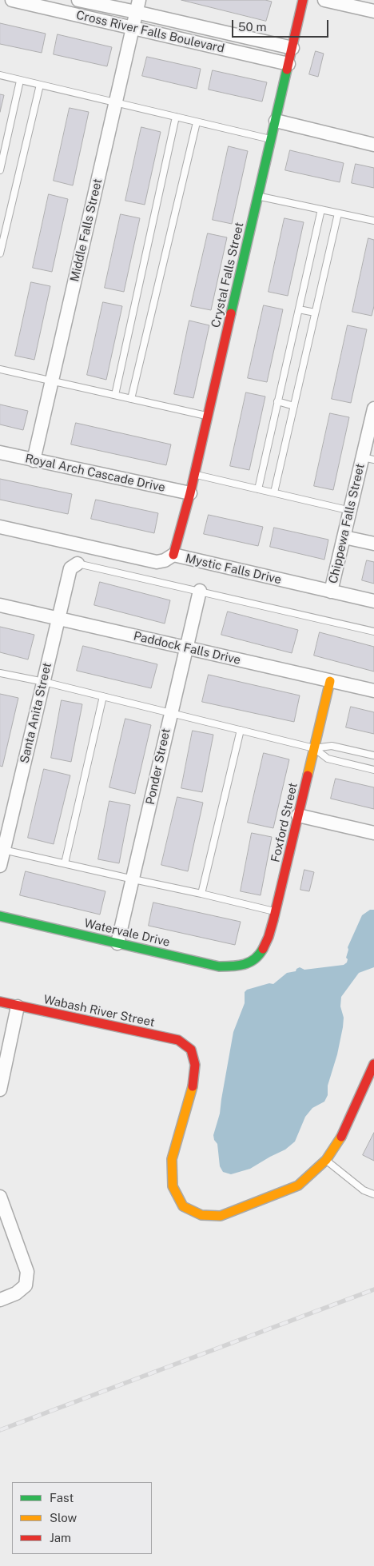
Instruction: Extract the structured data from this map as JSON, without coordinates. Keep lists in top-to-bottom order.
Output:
{
  "streets": {
    "street": [
      "Cross River Falls Boulevard",
      "Middle Falls Street",
      "Crystal Falls Street",
      "Royal Arch Cascade Drive",
      "Chippewa Falls Street",
      "Mystic Falls Drive",
      "Paddock Falls Drive",
      "Santa Anita Street",
      "Ponder Street",
      "Foxford Street",
      "Watervale Drive",
      "Wabash River Street"
    ]
  },
  "crossings": [
    ["Cross River Falls Boulevard", "Middle Falls Street"],
    ["Cross River Falls Boulevard", "Crystal Falls Street"],
    ["Middle Falls Street", "Royal Arch Cascade Drive"],
    ["Crystal Falls Street", "Royal Arch Cascade Drive"],
    ["Crystal Falls Street", "Mystic Falls Drive"],
    ["Chippewa Falls Street", "Mystic Falls Drive"],
    ["Paddock Falls Drive", "Santa Anita Street"],
    ["Paddock Falls Drive", "Ponder Street"],
    ["Paddock Falls Drive", "Foxford Street"],
    ["Ponder Street", "Watervale Drive"],
    ["Foxford Street", "Watervale Drive"]
  ],
  "legend": ["Fast", "Slow", "Jam"],
  "scale_bar": "50 m"
}
